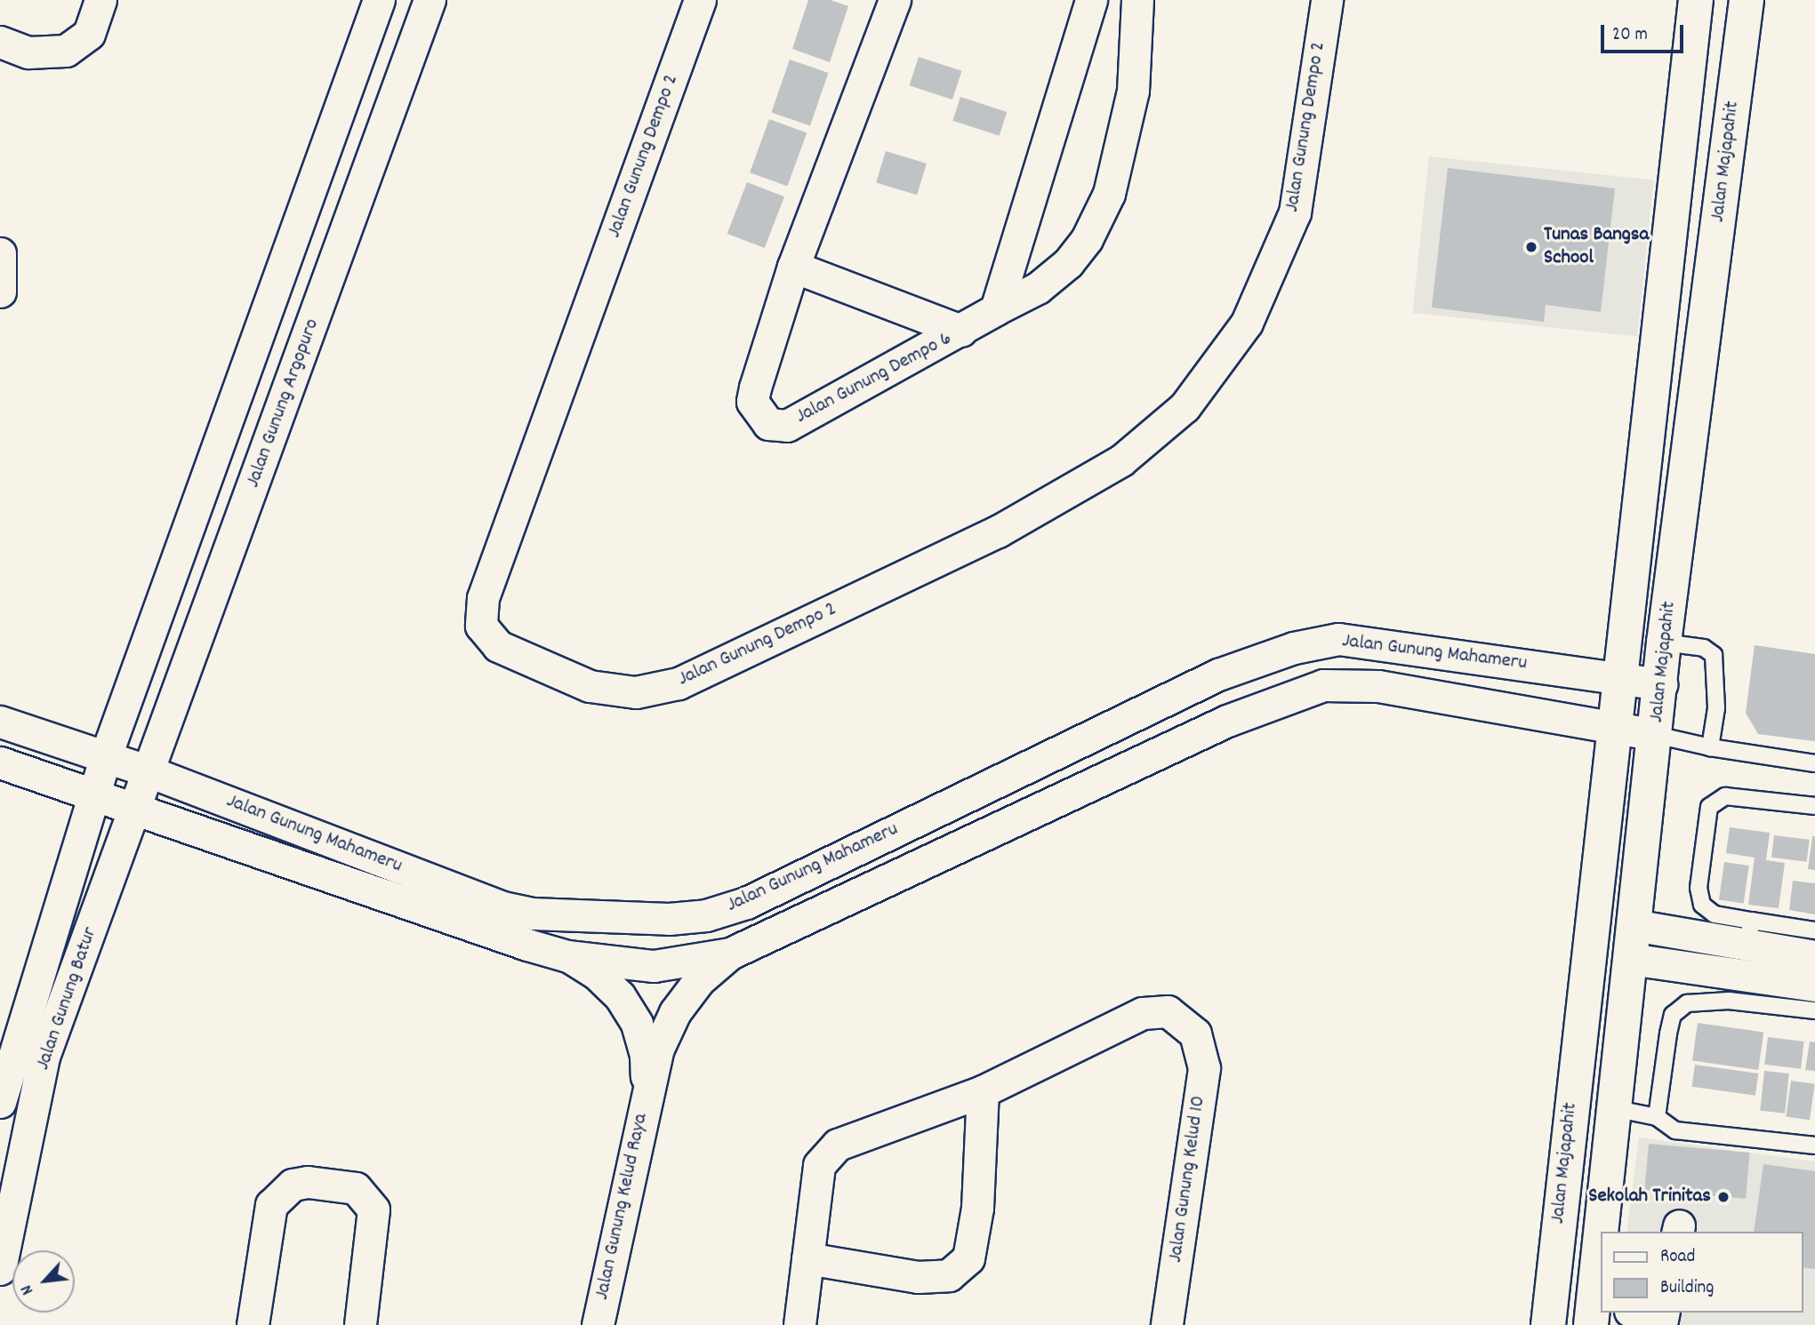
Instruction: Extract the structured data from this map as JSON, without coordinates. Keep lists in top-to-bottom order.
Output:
{
  "streets": {
    "street": [
      "Jalan Gunung Dempo 2",
      "Jalan Majapahit",
      "Jalan Gunung Dempo 6",
      "Jalan Gunung Argopuro",
      "Jalan Gunung Mahameru",
      "Jalan Gunung Batur",
      "Jalan Gunung Kelud 10",
      "Jalan Gunung Kelud Raya"
    ]
  },
  "crossings": [
    ["Jalan Majapahit", "Jalan Gunung Mahameru"],
    ["Jalan Gunung Argopuro", "Jalan Gunung Mahameru"],
    ["Jalan Gunung Argopuro", "Jalan Gunung Batur"],
    ["Jalan Gunung Mahameru", "Jalan Gunung Batur"],
    ["Jalan Gunung Mahameru", "Jalan Gunung Kelud Raya"]
  ],
  "places": ["Tunas Bangsa School", "Sekolah Trinitas"],
  "legend": ["Road", "Building"],
  "scale_bar": "20 m",
  "north": "bottom left"
}
